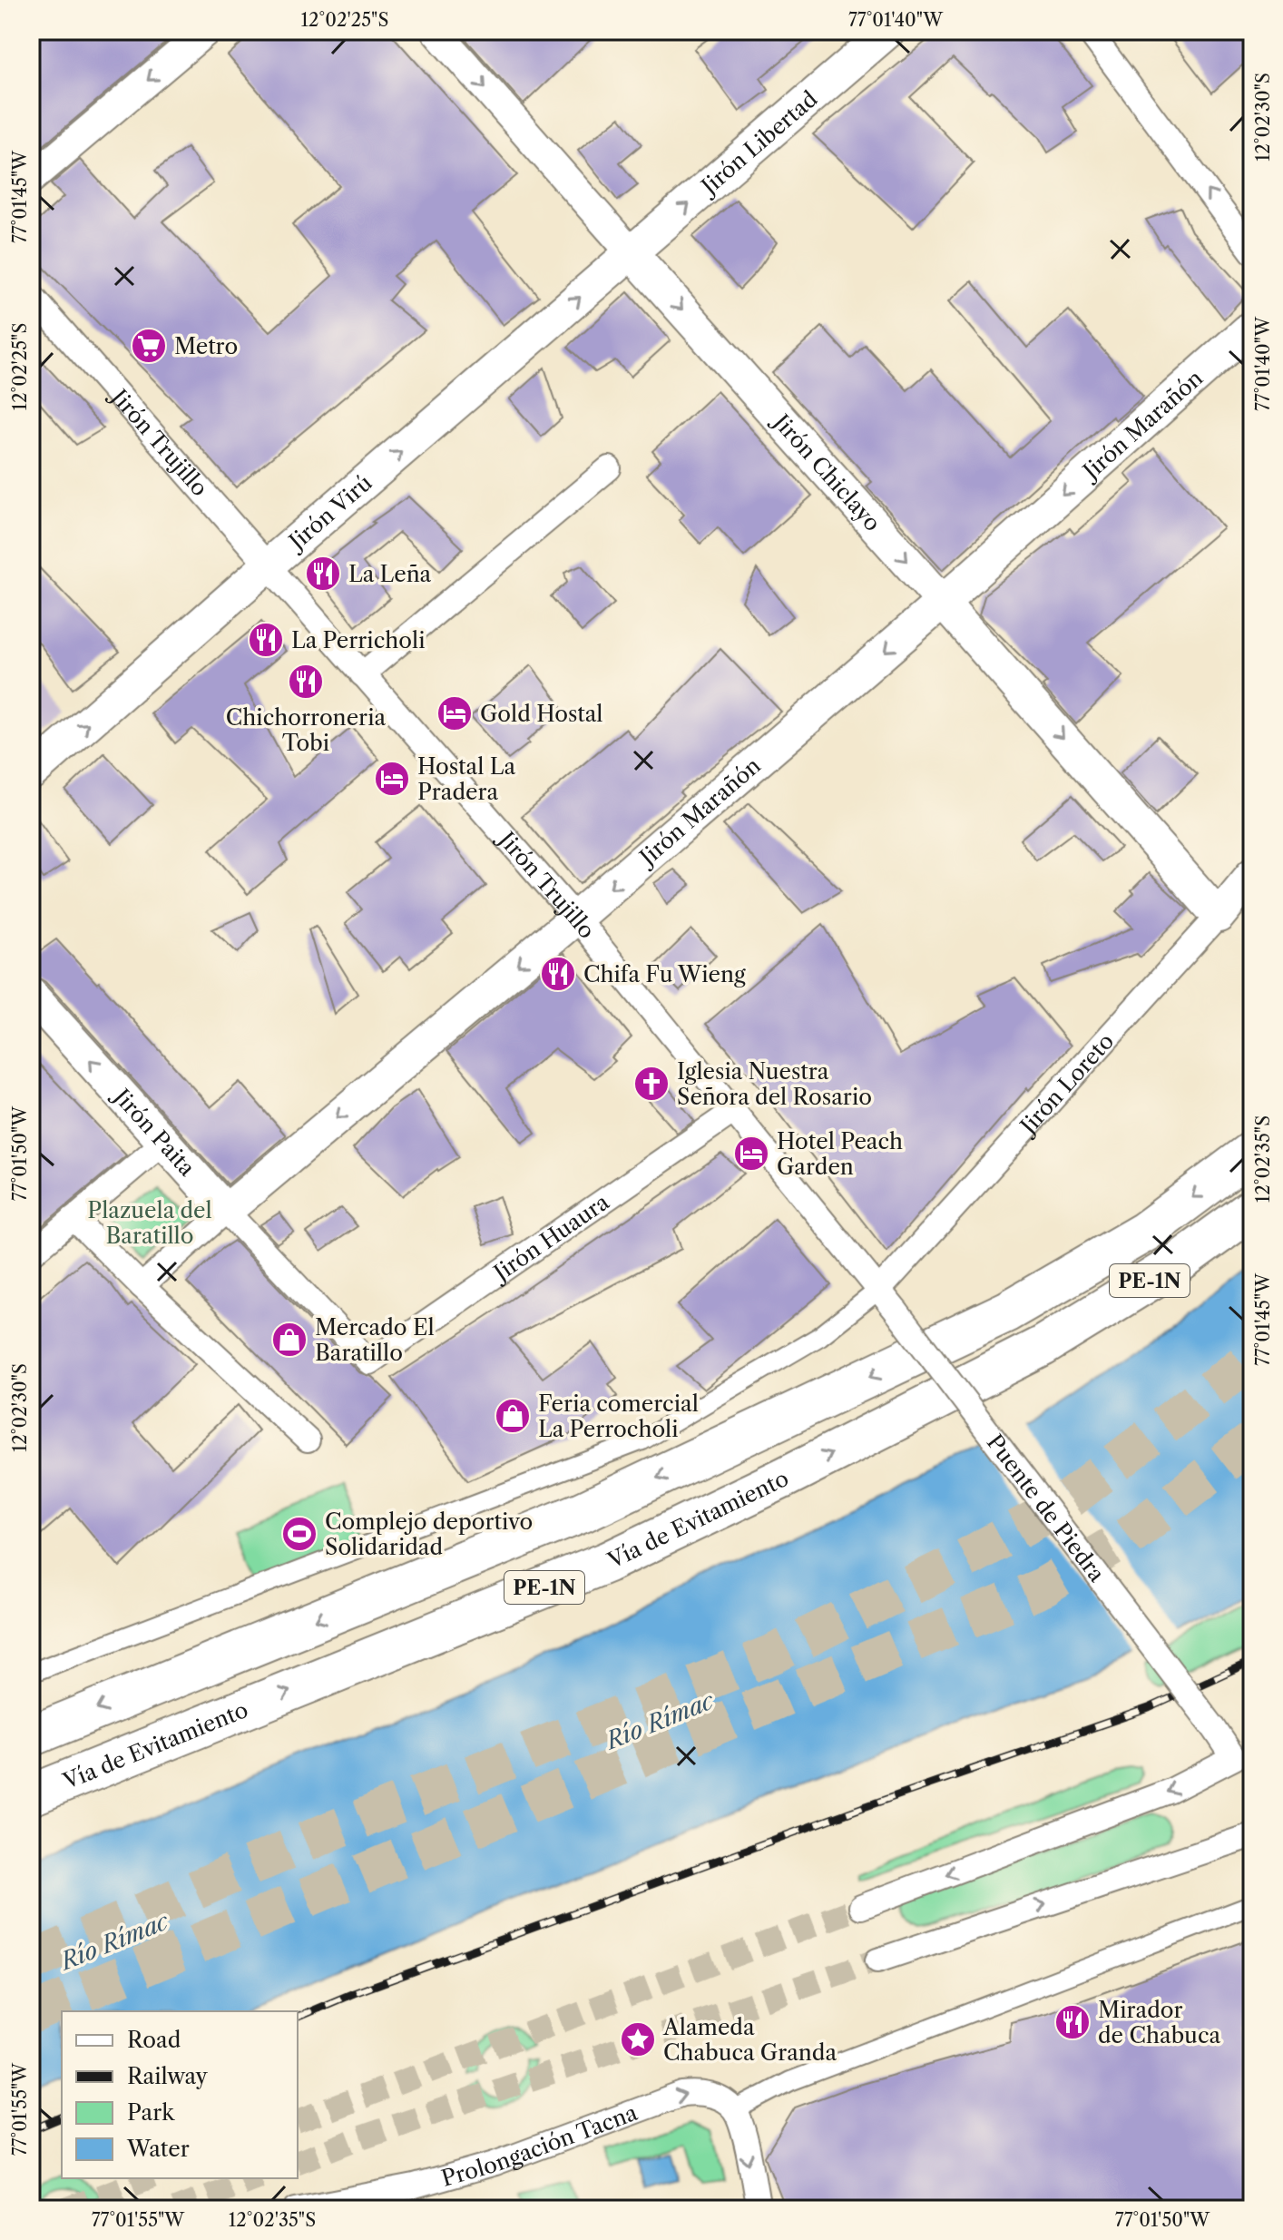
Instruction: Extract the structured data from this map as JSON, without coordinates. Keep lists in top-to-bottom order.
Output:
{
  "streets": {
    "highway": ["PE-1N", "Vía de Evitamiento"],
    "main road": [
      "Jirón Libertad",
      "Jirón Marañón",
      "Jirón Chiclayo",
      "Jirón Virú",
      "Jirón Loreto",
      "Jirón Paita"
    ],
    "street": [
      "Jirón Trujillo",
      "Jirón Huaura",
      "Puente de Piedra",
      "Prolongación Tacna"
    ]
  },
  "crossings": [
    ["Jirón Libertad", "Jirón Chiclayo"],
    ["Jirón Libertad", "Jirón Virú"],
    ["Jirón Marañón", "Jirón Trujillo"],
    ["Jirón Marañón", "Jirón Chiclayo"],
    ["Jirón Marañón", "Jirón Paita"],
    ["Jirón Trujillo", "Jirón Virú"],
    ["Jirón Trujillo", "Jirón Loreto"],
    ["Jirón Trujillo", "Jirón Huaura"],
    ["Jirón Trujillo", "Puente de Piedra"],
    ["Jirón Chiclayo", "Jirón Virú"],
    ["Jirón Chiclayo", "Jirón Loreto"],
    ["Jirón Loreto", "Puente de Piedra"],
    ["Jirón Paita", "Jirón Huaura"]
  ],
  "one_way": [
    "Jirón Libertad",
    "Jirón Marañón",
    "Jirón Chiclayo",
    "Jirón Virú",
    "Jirón Paita",
    "Prolongación Tacna"
  ],
  "water": ["Río Rímac"],
  "parks": ["Plazuela del Baratillo"],
  "places": {
    "supermarket": ["Metro"],
    "restaurant": [
      "La Leña",
      "La Perricholi",
      "Chichorroneria Tobi",
      "Chifa Fu Wieng",
      "Mirador de Chabuca"
    ],
    "hotel": ["Gold Hostal", "Hostal La Pradera", "Hotel Peach Garden"],
    "church": ["Iglesia Nuestra Señora del Rosario"],
    "shop": ["Mercado El Baratillo", "Feria comercial La Perrocholi"],
    "sports": ["Complejo deportivo Solidaridad"],
    "place": ["Alameda Chabuca Granda"]
  },
  "legend": [
    "Road",
    "Railway",
    "Park",
    "Water"
  ],
  "coordinates": [
    "12°02'25\"S",
    "77°01'40\"W",
    "12°02'30\"S",
    "77°01'45\"W",
    "77°01'50\"W",
    "12°02'35\"S",
    "77°01'55\"W"
  ]
}
